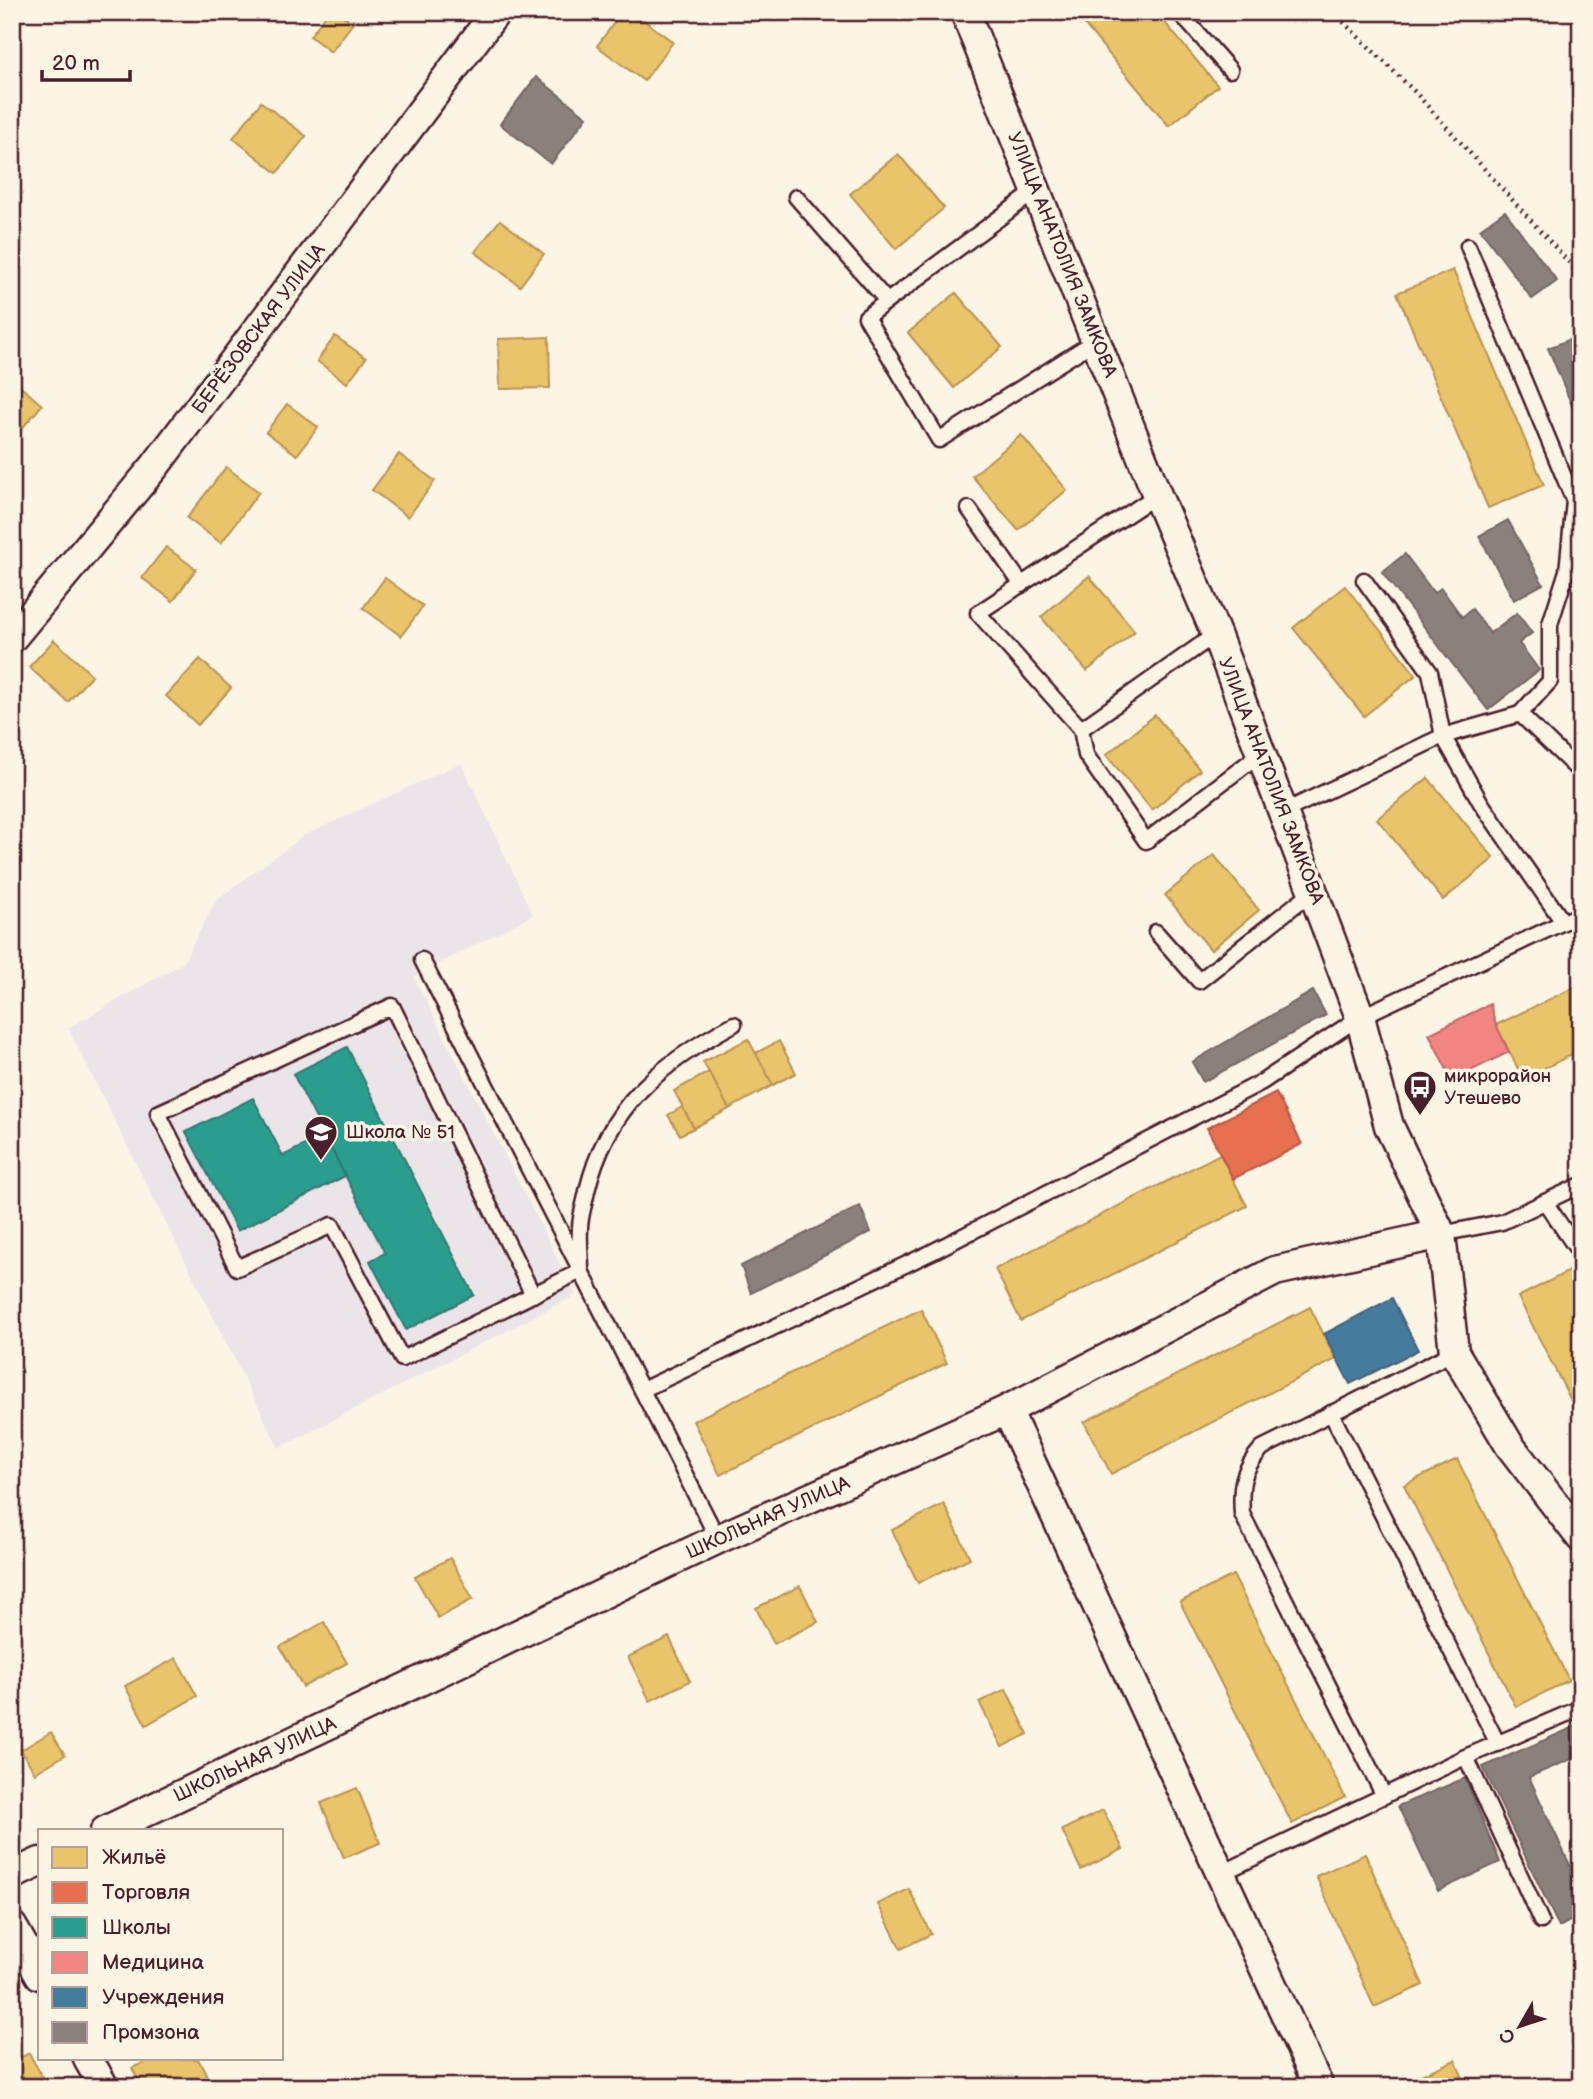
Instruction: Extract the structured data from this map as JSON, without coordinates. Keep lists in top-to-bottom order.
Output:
{
  "streets": {
    "street": ["УЛИЦА АНАТОЛИЯ ЗАМКОВА", "БЕРЁЗОВСКАЯ УЛИЦА", "ШКОЛЬНАЯ УЛИЦА"]
  },
  "crossings": [
    ["УЛИЦА АНАТОЛИЯ ЗАМКОВА", "ШКОЛЬНАЯ УЛИЦА"]
  ],
  "places": {
    "bus stop": ["микрорайон Утешево"],
    "school or university": ["Школа № 51"]
  },
  "legend": [
    "Жильё",
    "Торговля",
    "Школы",
    "Медицина",
    "Учреждения",
    "Промзона"
  ],
  "scale_bar": "20 m",
  "north": "bottom left"
}
